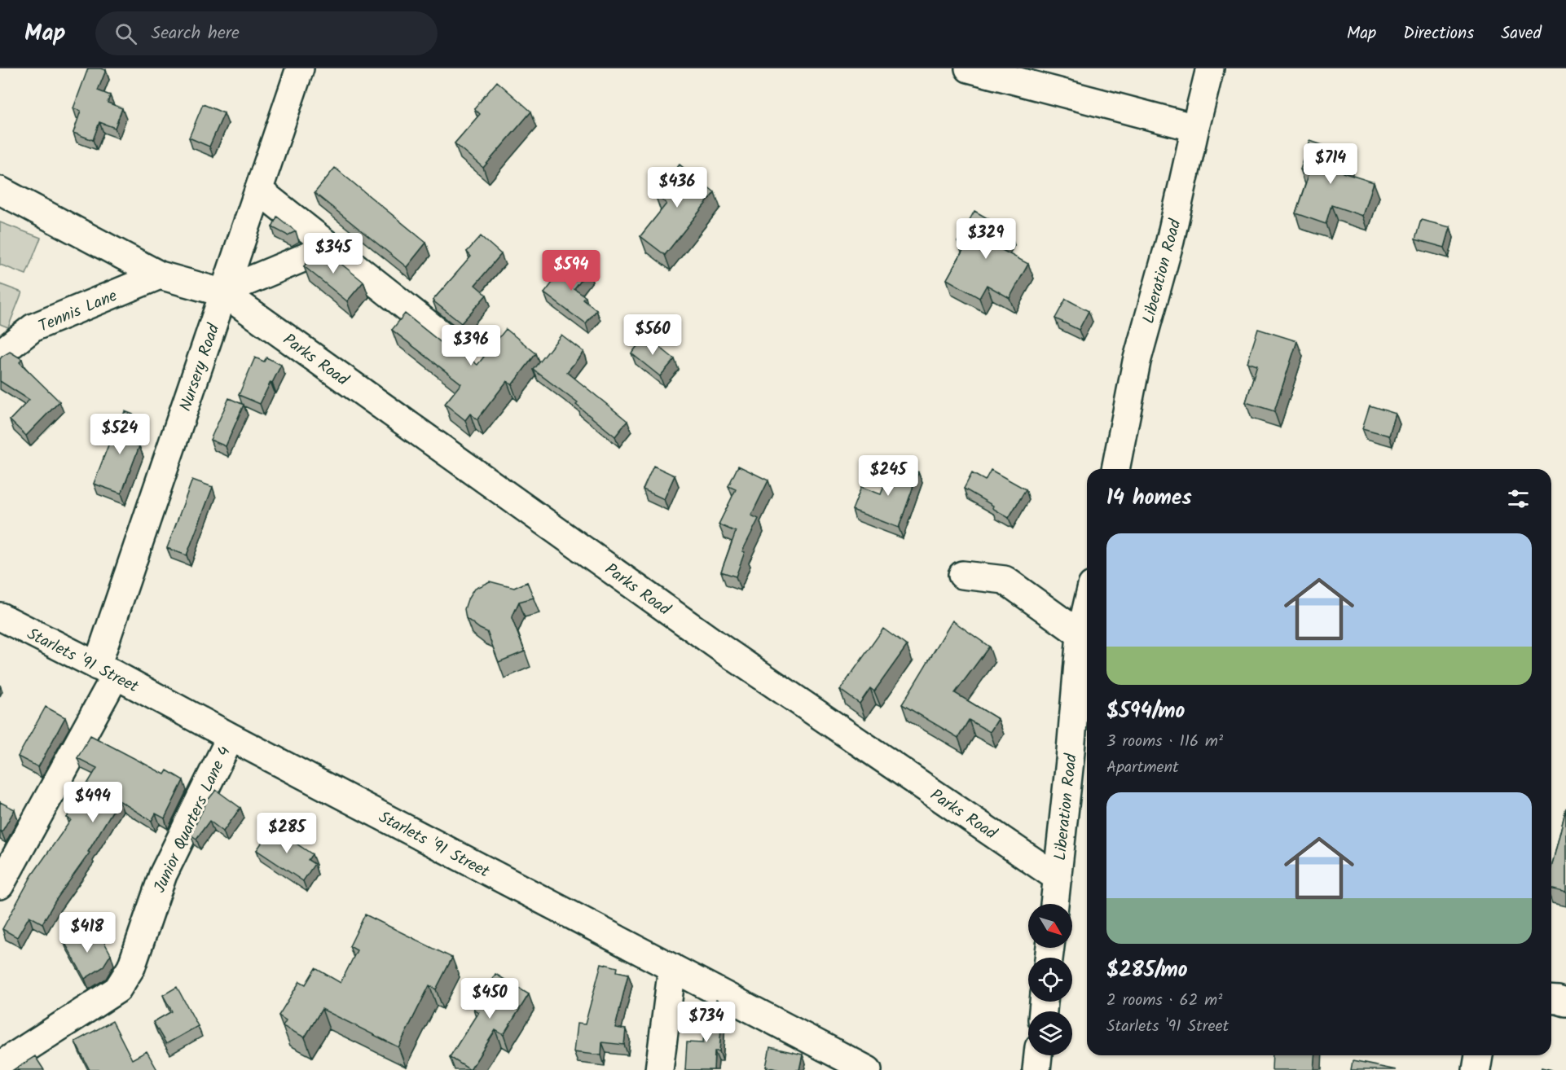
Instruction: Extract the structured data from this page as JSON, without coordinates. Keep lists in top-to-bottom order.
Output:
{
  "streets": {
    "street": [
      "Liberation Road",
      "Tennis Lane",
      "Parks Road",
      "Nursery Road",
      "Starlets '91 Street",
      "Junior Quarters Lane 4"
    ]
  },
  "crossings": [
    ["Liberation Road", "Parks Road"],
    ["Parks Road", "Nursery Road"],
    ["Nursery Road", "Starlets '91 Street"],
    ["Starlets '91 Street", "Junior Quarters Lane 4"]
  ],
  "north": "bottom right",
  "page": {
    "header": "Map",
    "search": "Search here",
    "nav": ["Map", "Directions", "Saved"],
    "price": [
      "$714",
      "$436",
      "$329",
      "$345",
      "$594",
      "$560",
      "$396",
      "$524",
      "$245",
      "$494",
      "$285",
      "$418",
      "$450",
      "$734"
    ],
    "heading": "14 homes",
    "list": [
      {
        "name": "$594/mo",
        "note": "3 rooms · 116 m² · Apartment"
      },
      {
        "name": "$285/mo",
        "note": "2 rooms · 62 m² · Starlets '91 Street"
      }
    ]
  }
}
